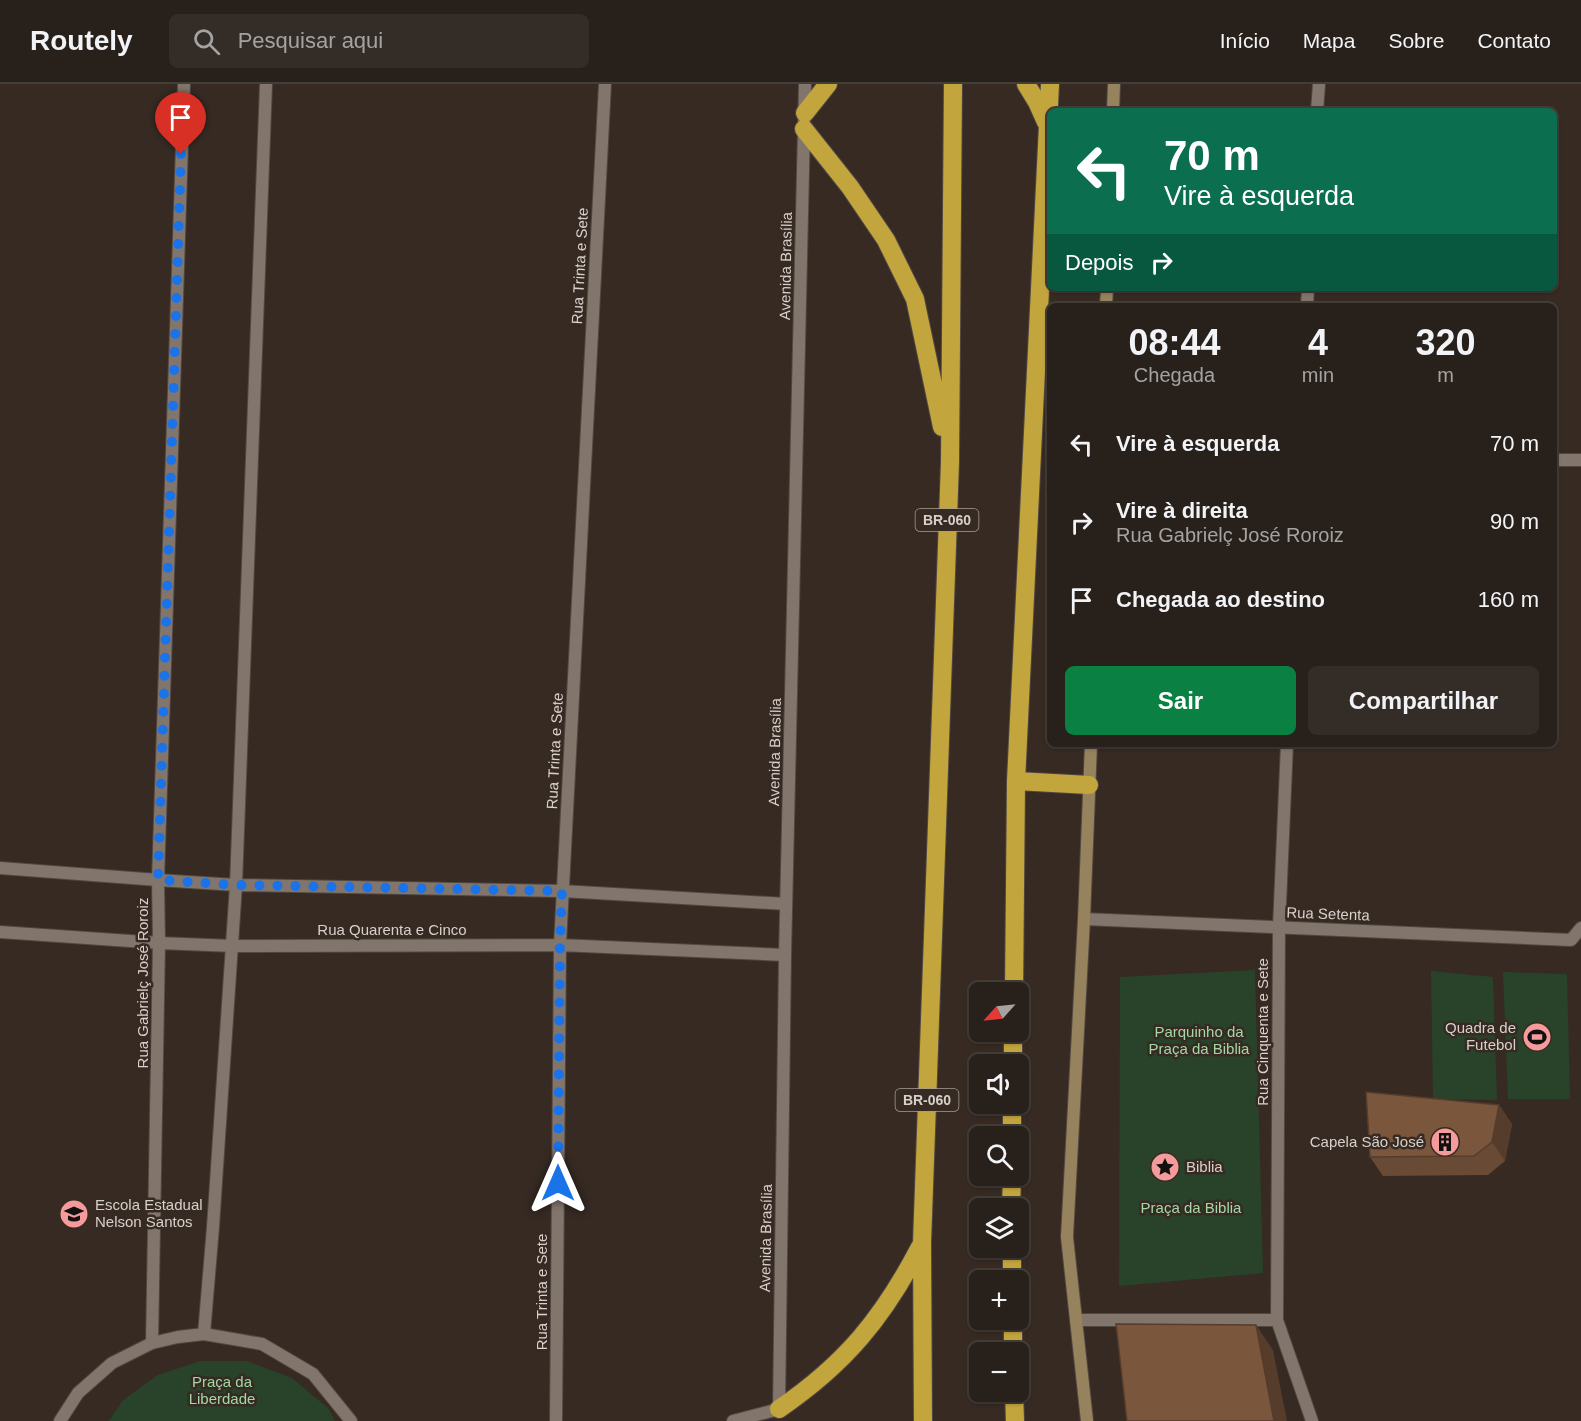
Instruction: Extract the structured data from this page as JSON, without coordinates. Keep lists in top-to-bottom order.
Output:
{
  "streets": {
    "highway": ["BR-060"],
    "street": [
      "Rua Trinta e Sete",
      "Avenida Brasília",
      "Rua Setenta",
      "Rua Quarenta e Cinco",
      "Rua Gabrielç José Roroiz",
      "Rua Cinquenta e Sete"
    ]
  },
  "crossings": [
    ["Rua Trinta e Sete", "Rua Quarenta e Cinco"],
    ["Avenida Brasília", "Rua Quarenta e Cinco"],
    ["Rua Setenta", "Rua Cinquenta e Sete"],
    ["Rua Quarenta e Cinco", "Rua Gabrielç José Roroiz"]
  ],
  "parks": ["Parquinho da Praça da Biblia", "Praça da Biblia", "Praça da Liberdade"],
  "places": {
    "sports": ["Quadra de Futebol"],
    "building": ["Capela São José"],
    "place": ["Biblia"],
    "school or university": ["Escola Estadual Nelson Santos"]
  },
  "north": "bottom left",
  "page": {
    "header": "Routely",
    "search": "Pesquisar aqui",
    "nav": [
      "Início",
      "Mapa",
      "Sobre",
      "Contato"
    ],
    "turn": ["70 m", "Vire à esquerda"],
    "then": "Depois",
    "eta": [
      "08:44",
      "Chegada",
      "4",
      "min",
      "320",
      "m"
    ],
    "list": [
      {
        "name": "Vire à esquerda",
        "value": "70 m"
      },
      {
        "name": "Vire à direita",
        "note": "Rua Gabrielç José Roroiz",
        "value": "90 m"
      },
      {
        "name": "Chegada ao destino",
        "value": "160 m"
      }
    ],
    "buttons": ["Sair", "Compartilhar"],
    "map_buttons": ["+", "−"]
  }
}
